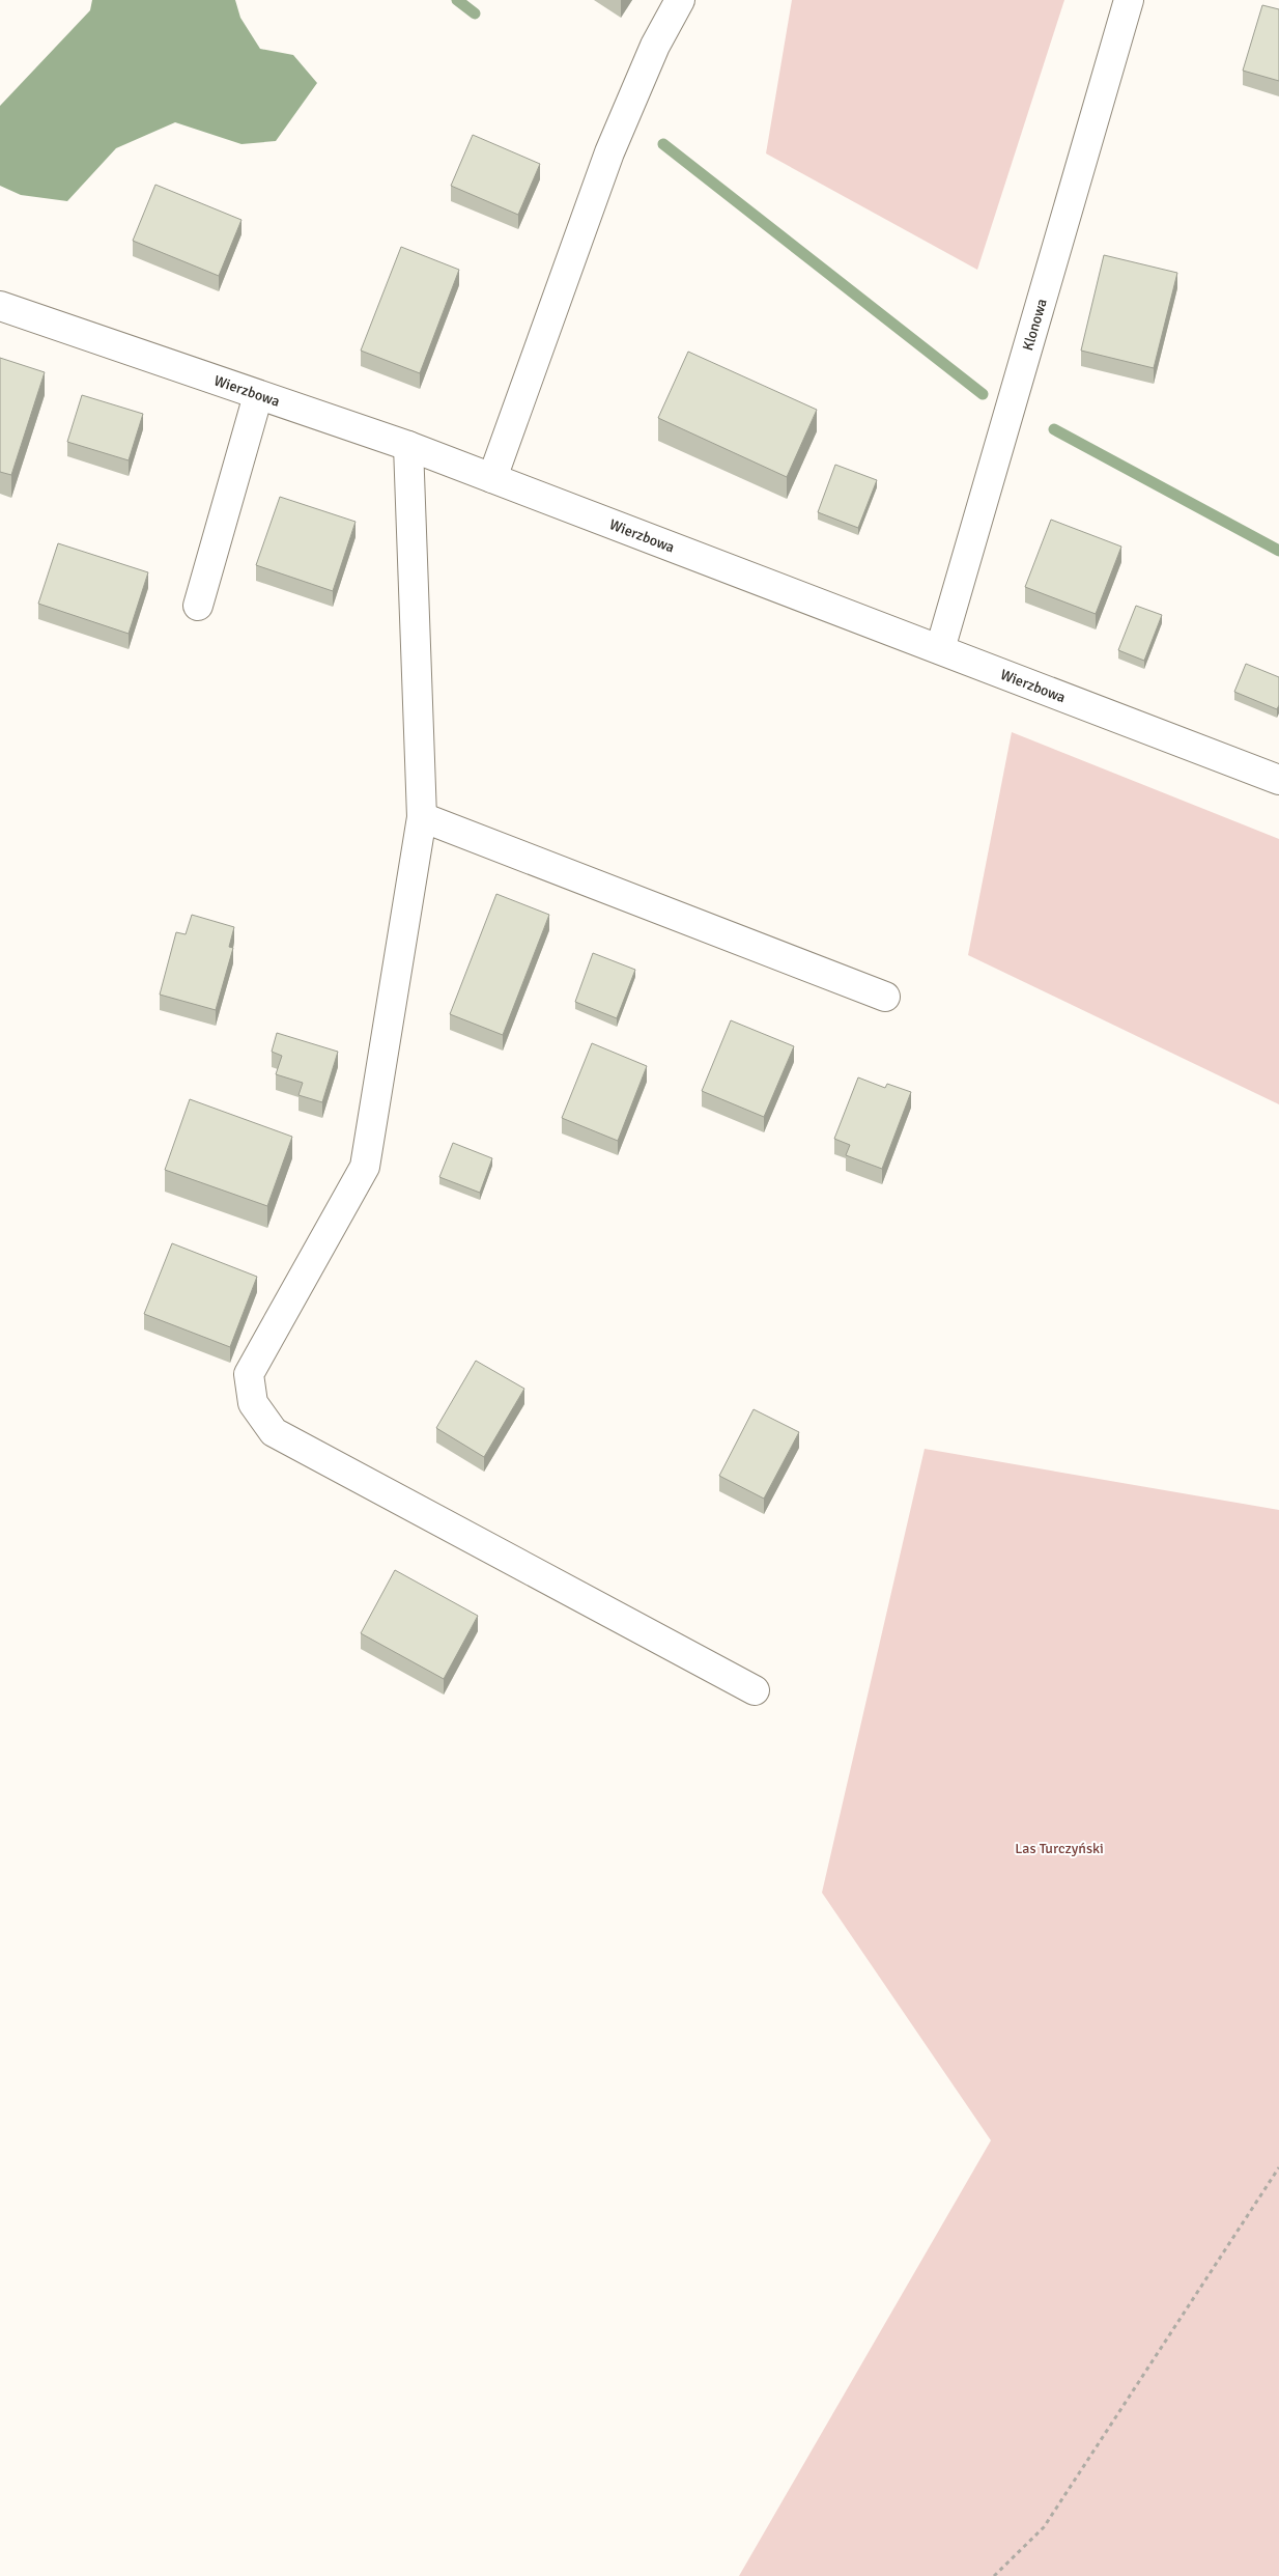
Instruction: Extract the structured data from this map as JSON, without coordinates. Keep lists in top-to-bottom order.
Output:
{
  "streets": {
    "street": ["Klonowa", "Wierzbowa"]
  },
  "crossings": [
    ["Klonowa", "Wierzbowa"]
  ],
  "parks": ["Las Turczyński"]
}
